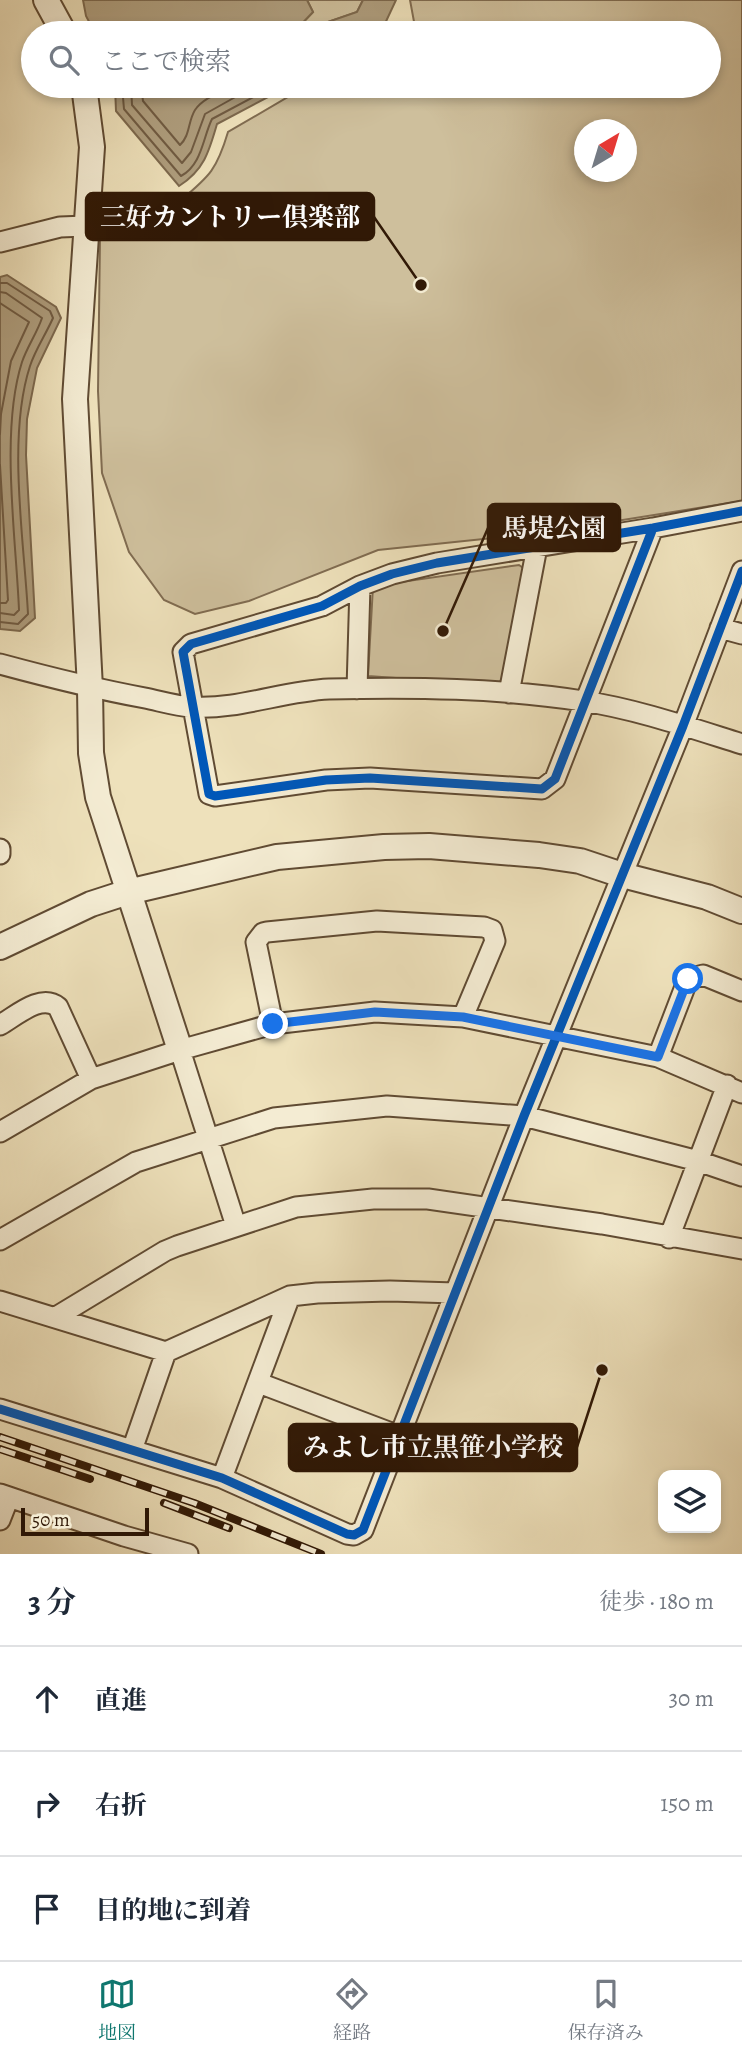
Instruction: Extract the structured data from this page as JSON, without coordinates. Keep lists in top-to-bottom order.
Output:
{
  "places": ["三好カントリー倶楽部", "馬堤公園", "みよし市立黒笹小学校"],
  "scale_bar": "50 m",
  "north": "top right",
  "page": {
    "search": "ここで検索",
    "scale": "50 m",
    "heading": ["3 分", "徒歩 · 180 m"],
    "list": [
      ["直進", "30 m"],
      ["右折", "150 m"],
      "目的地に到着"
    ],
    "nav": ["地図", "経路", "保存済み"]
  }
}
